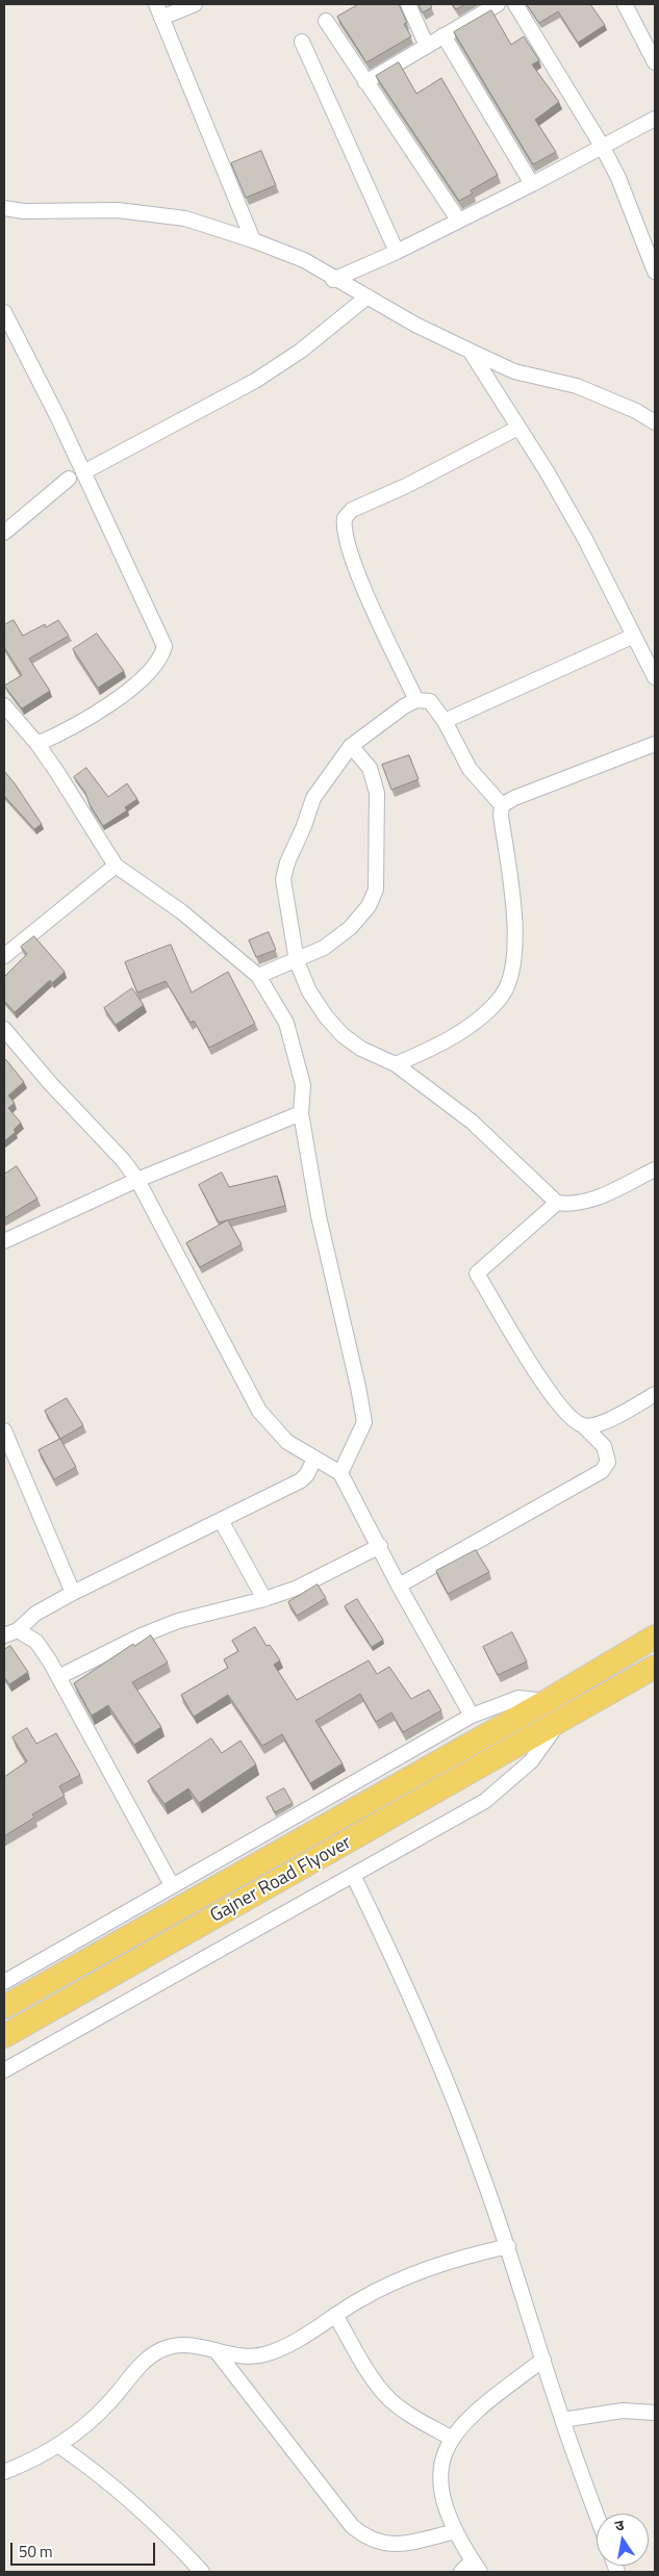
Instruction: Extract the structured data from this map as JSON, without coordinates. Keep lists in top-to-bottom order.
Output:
{
  "streets": {
    "main road": ["Gajner Road Flyover"]
  },
  "scale_bar": "50 m",
  "north": "top"
}
